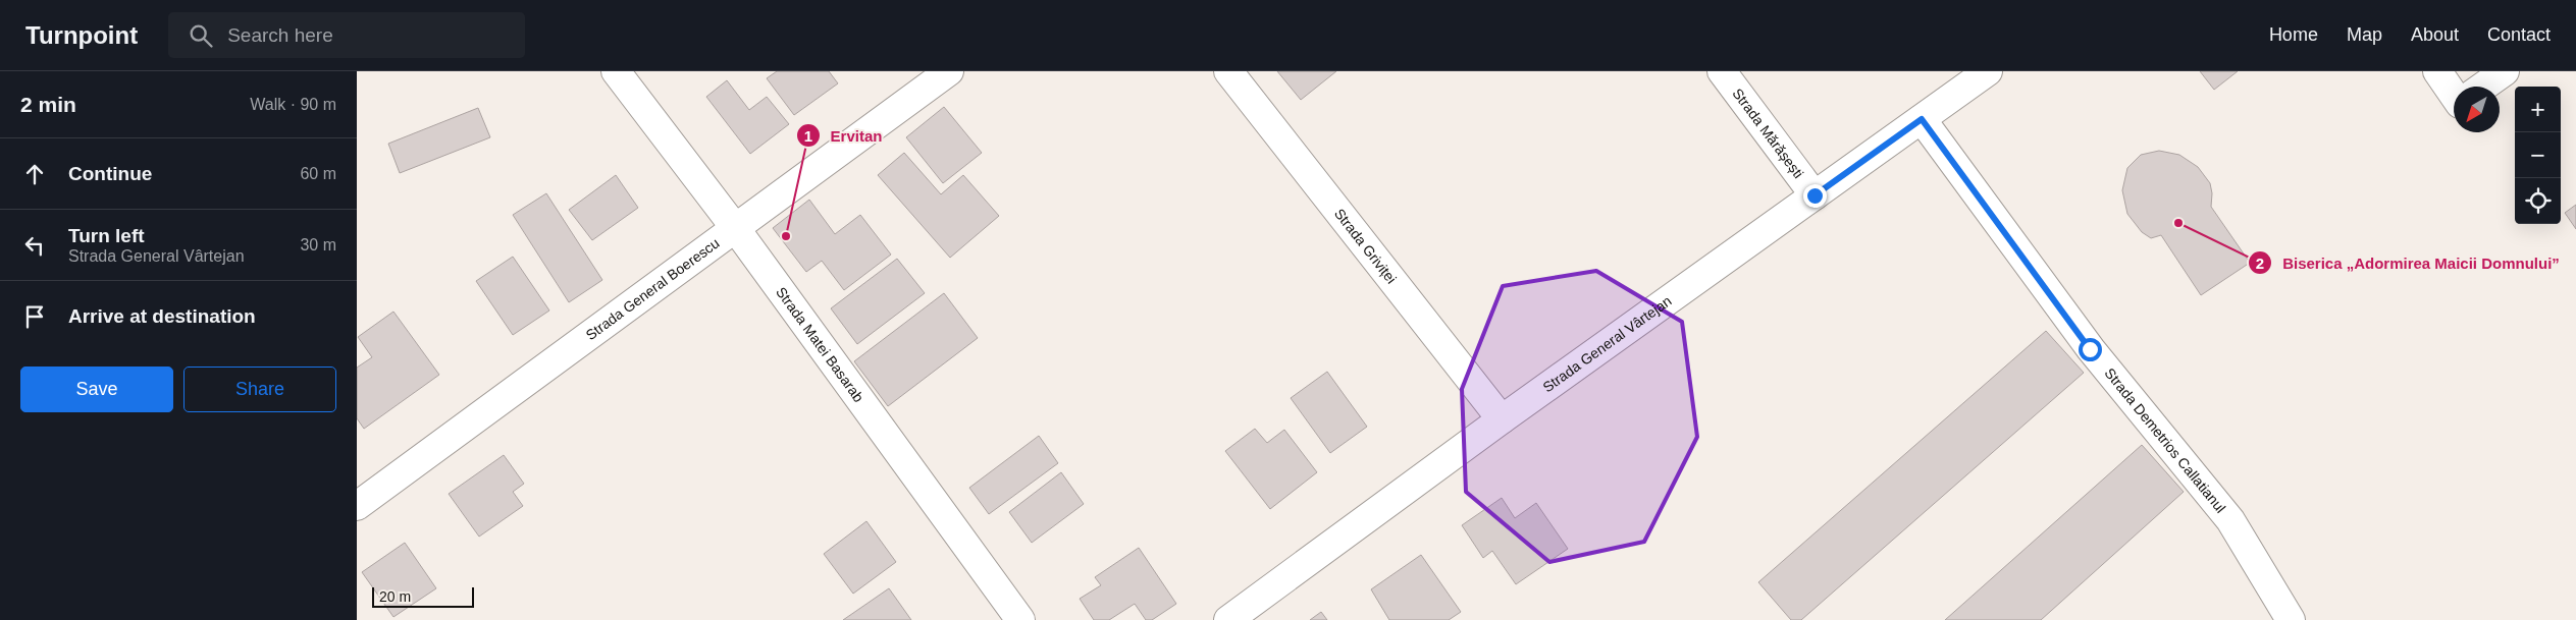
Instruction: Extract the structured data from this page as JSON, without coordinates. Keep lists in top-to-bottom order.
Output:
{
  "streets": {
    "street": [
      "Strada Mărășești",
      "Strada Griviței",
      "Strada General Boerescu",
      "Strada Matei Basarab",
      "Strada General Vârtejan",
      "Strada Demetrios Callatianul"
    ]
  },
  "crossings": [
    ["Strada Mărășești", "Strada General Vârtejan"],
    ["Strada Griviței", "Strada General Vârtejan"],
    ["Strada General Boerescu", "Strada Matei Basarab"],
    ["Strada General Vârtejan", "Strada Demetrios Callatianul"]
  ],
  "places": ["Biserica „Adormirea Maicii Domnului”", "Ervitan"],
  "scale_bar": "20 m",
  "north": "bottom left",
  "page": {
    "header": "Turnpoint",
    "search": "Search here",
    "nav": [
      "Home",
      "Map",
      "About",
      "Contact"
    ],
    "heading": ["2 min", "Walk · 90 m"],
    "map_buttons": ["+", "−"],
    "list": [
      ["Continue", "60 m"],
      ["Turn left", "Strada General Vârtejan", "30 m"],
      "Arrive at destination"
    ],
    "buttons": ["Save", "Share"],
    "scale": "20 m"
  }
}
